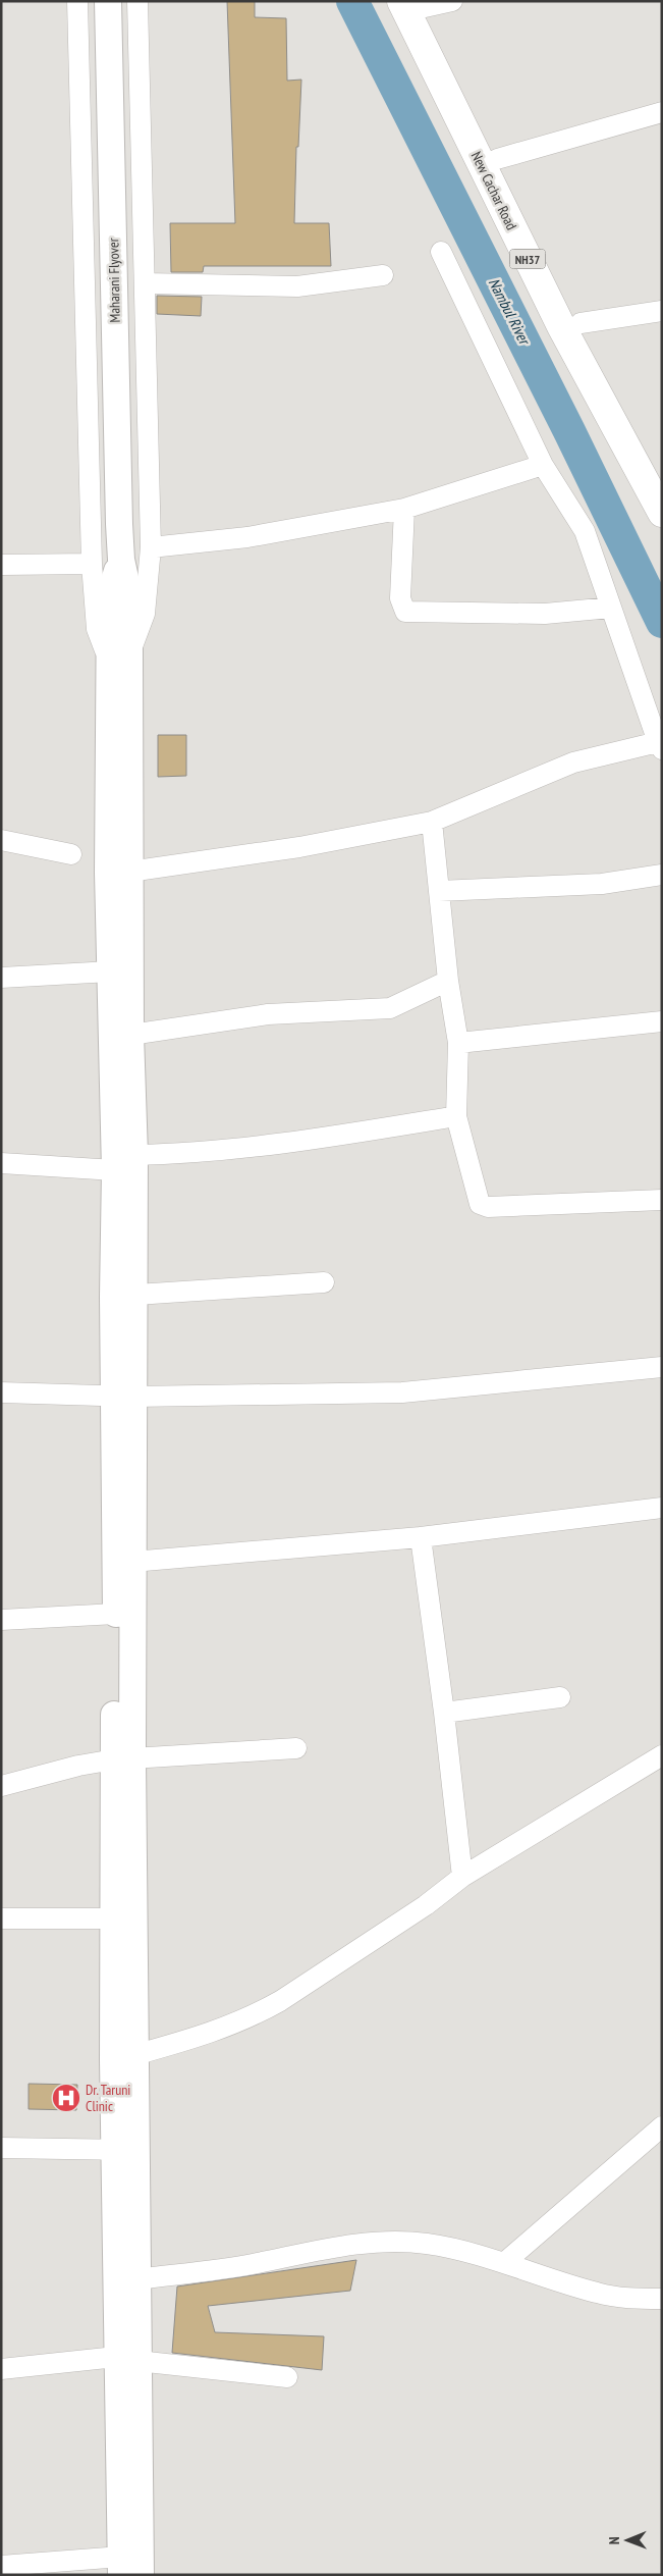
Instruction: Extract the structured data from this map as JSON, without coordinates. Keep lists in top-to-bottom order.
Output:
{
  "streets": {
    "highway": ["New Cachar Road", "NH37"],
    "main road": ["Maharani Flyover"]
  },
  "water": ["Nambul River"],
  "places": {
    "hospital": ["Dr. Taruni Clinic"]
  },
  "north": "left"
}
